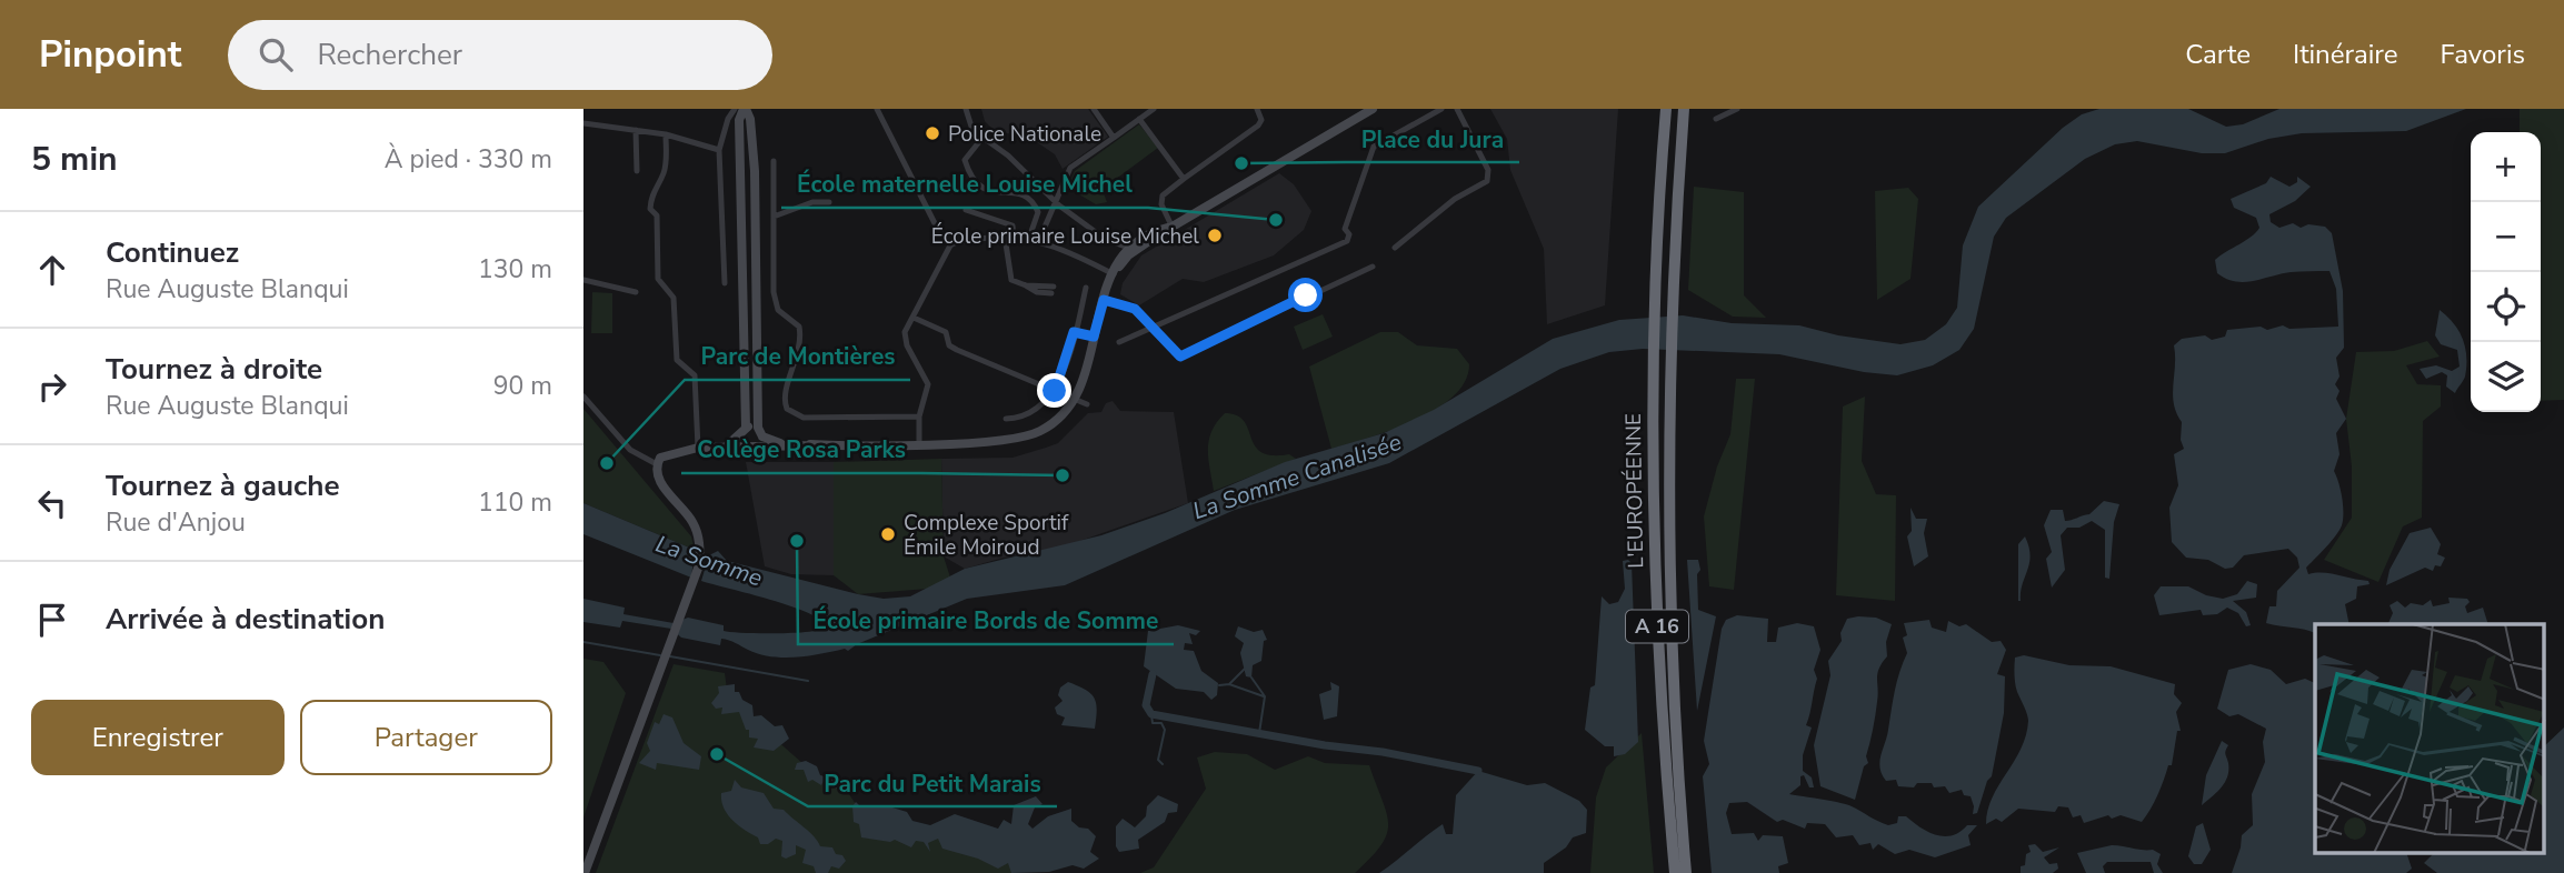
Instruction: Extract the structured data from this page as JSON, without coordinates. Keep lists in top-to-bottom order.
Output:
{
  "streets": {
    "highway": ["L'EUROPÉENNE", "A 16"]
  },
  "water": ["La Somme Canalisée", "La Somme"],
  "places": [
    "Police Nationale",
    "Place du Jura",
    "École maternelle Louise Michel",
    "École primaire Louise Michel",
    "Parc de Montières",
    "Collège Rosa Parks",
    "Complexe Sportif Émile Moiroud",
    "École primaire Bords de Somme",
    "Parc du Petit Marais"
  ],
  "page": {
    "header": "Pinpoint",
    "search": "Rechercher",
    "nav": ["Carte", "Itinéraire", "Favoris"],
    "heading": ["5 min", "À pied · 330 m"],
    "map_buttons": ["+", "−"],
    "list": [
      ["Continuez", "Rue Auguste Blanqui", "130 m"],
      ["Tournez à droite", "Rue Auguste Blanqui", "90 m"],
      ["Tournez à gauche", "Rue d'Anjou", "110 m"],
      "Arrivée à destination"
    ],
    "buttons": ["Enregistrer", "Partager"]
  }
}
